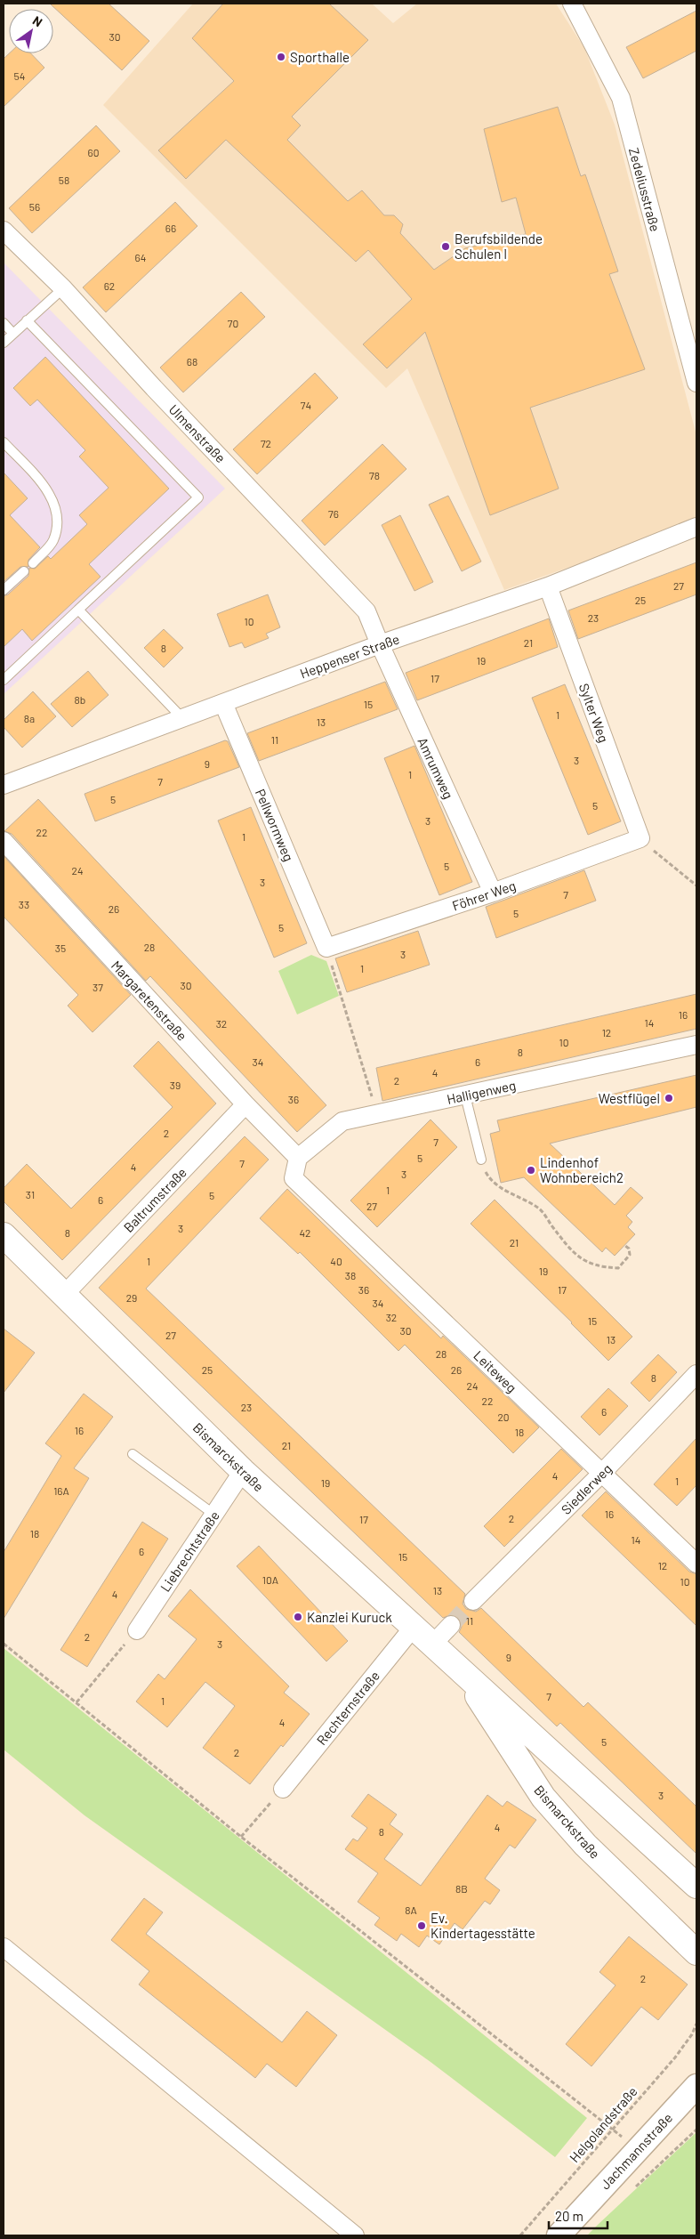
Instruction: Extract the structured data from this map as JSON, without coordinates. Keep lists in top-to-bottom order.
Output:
{
  "streets": {
    "main road": ["Bismarckstraße"],
    "street": [
      "Zedeliusstraße",
      "Ulmenstraße",
      "Heppenser Straße",
      "Sylter Weg",
      "Amrumweg",
      "Pellwormweg",
      "Föhrer Weg",
      "Margaretenstraße",
      "Halligenweg",
      "Baltrumstraße",
      "Leiteweg",
      "Siedlerweg",
      "Liebrechtstraße",
      "Rechternstraße",
      "Jachmannstraße"
    ],
    "path": ["Helgolandstraße"]
  },
  "crossings": [
    ["Ulmenstraße", "Heppenser Straße"],
    ["Ulmenstraße", "Amrumweg"],
    ["Heppenser Straße", "Sylter Weg"],
    ["Heppenser Straße", "Amrumweg"],
    ["Heppenser Straße", "Pellwormweg"],
    ["Sylter Weg", "Föhrer Weg"],
    ["Amrumweg", "Föhrer Weg"],
    ["Pellwormweg", "Föhrer Weg"],
    ["Margaretenstraße", "Halligenweg"],
    ["Margaretenstraße", "Baltrumstraße"],
    ["Margaretenstraße", "Leiteweg"],
    ["Halligenweg", "Leiteweg"],
    ["Baltrumstraße", "Bismarckstraße"],
    ["Leiteweg", "Siedlerweg"],
    ["Bismarckstraße", "Liebrechtstraße"],
    ["Bismarckstraße", "Rechternstraße"]
  ],
  "places": [
    "Sporthalle",
    "Berufsbildende Schulen I",
    "Westflügel",
    "Lindenhof Wohnbereich2",
    "Kanzlei Kuruck",
    "Ev. Kindertagesstätte"
  ],
  "house_numbers": [
    "30",
    "54",
    "60",
    "58",
    "56",
    "66",
    "64",
    "62",
    "70",
    "68",
    "74",
    "72",
    "78",
    "76",
    "27",
    "25",
    "23",
    "10",
    "21",
    "8",
    "19",
    "17",
    "8b",
    "15",
    "1",
    "8a",
    "13",
    "11",
    "3",
    "9",
    "1",
    "7",
    "5",
    "5",
    "3",
    "22",
    "1",
    "5",
    "24",
    "3",
    "7",
    "33",
    "26",
    "5",
    "5",
    "28",
    "35",
    "3",
    "1",
    "30",
    "37",
    "16",
    "14",
    "32",
    "12",
    "10",
    "8",
    "34",
    "6",
    "4",
    "2",
    "39",
    "36",
    "2",
    "7",
    "5",
    "7",
    "4",
    "3",
    "1",
    "31",
    "5",
    "6",
    "27",
    "3",
    "8",
    "42",
    "21",
    "1",
    "40",
    "19",
    "38",
    "36",
    "17",
    "29",
    "34",
    "32",
    "15",
    "30",
    "27",
    "13",
    "28",
    "25",
    "26",
    "8",
    "24",
    "22",
    "23",
    "6",
    "20",
    "16",
    "18",
    "21",
    "4",
    "1",
    "19",
    "16A",
    "16",
    "2",
    "17",
    "18",
    "14",
    "6",
    "15",
    "12",
    "10A",
    "10",
    "13",
    "4",
    "11",
    "2",
    "3",
    "9",
    "7",
    "1",
    "4",
    "5",
    "2",
    "3",
    "4",
    "8",
    "8B",
    "8A",
    "2"
  ],
  "scale_bar": "20 m",
  "north": "top right"
}
